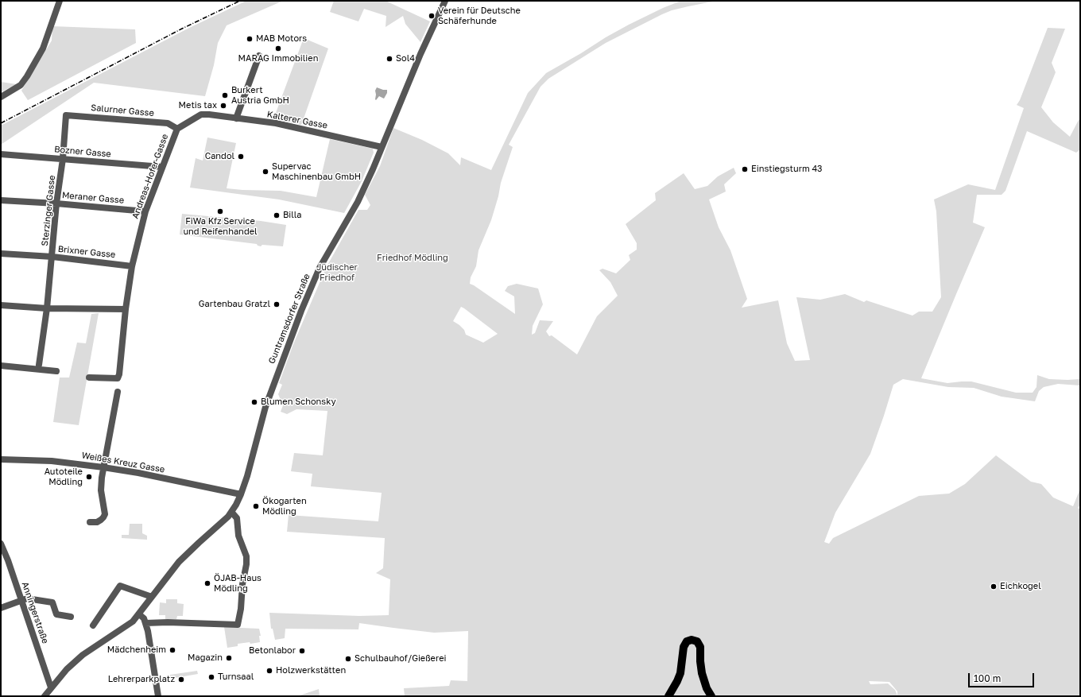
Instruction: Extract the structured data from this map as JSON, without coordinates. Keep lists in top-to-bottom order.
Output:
{
  "streets": {
    "street": [
      "Salurner Gasse",
      "Kalterer Gasse",
      "Bozner Gasse",
      "Andreas-Hofer-Gasse",
      "Meraner Gasse",
      "Sterzinger Gasse",
      "Brixner Gasse",
      "Guntramsdorfer Straße",
      "Weißes Kreuz Gasse",
      "Anningerstraße"
    ]
  },
  "crossings": [
    ["Salurner Gasse", "Andreas-Hofer-Gasse"],
    ["Salurner Gasse", "Sterzinger Gasse"],
    ["Kalterer Gasse", "Andreas-Hofer-Gasse"],
    ["Kalterer Gasse", "Guntramsdorfer Straße"],
    ["Bozner Gasse", "Andreas-Hofer-Gasse"],
    ["Bozner Gasse", "Sterzinger Gasse"],
    ["Andreas-Hofer-Gasse", "Meraner Gasse"],
    ["Andreas-Hofer-Gasse", "Brixner Gasse"],
    ["Meraner Gasse", "Sterzinger Gasse"],
    ["Sterzinger Gasse", "Brixner Gasse"],
    ["Guntramsdorfer Straße", "Weißes Kreuz Gasse"],
    ["Guntramsdorfer Straße", "Anningerstraße"]
  ],
  "parks": ["Friedhof Mödling", "Jüdischer Friedhof"],
  "places": [
    "Verein für Deutsche Schäferhunde",
    "MAB Motors",
    "MARAG Immobilien",
    "Sol4",
    "Burkert Austria GmbH",
    "Metis tax",
    "Candol",
    "Einstiegsturm 43",
    "Supervac Maschinenbau GmbH",
    "FiWa Kfz Service und Reifenhandel",
    "Billa",
    "Gartenbau Gratzl",
    "Blumen Schonsky",
    "Autoteile Mödling",
    "Ökogarten Mödling",
    "ÖJAB-Haus Mödling",
    "Eichkogel",
    "Mädchenheim",
    "Betonlabor",
    "Magazin",
    "Schulbauhof/Gießerei",
    "Holzwerkstätten",
    "Turnsaal",
    "Lehrerparkplatz"
  ],
  "scale_bar": "100 m"
}
